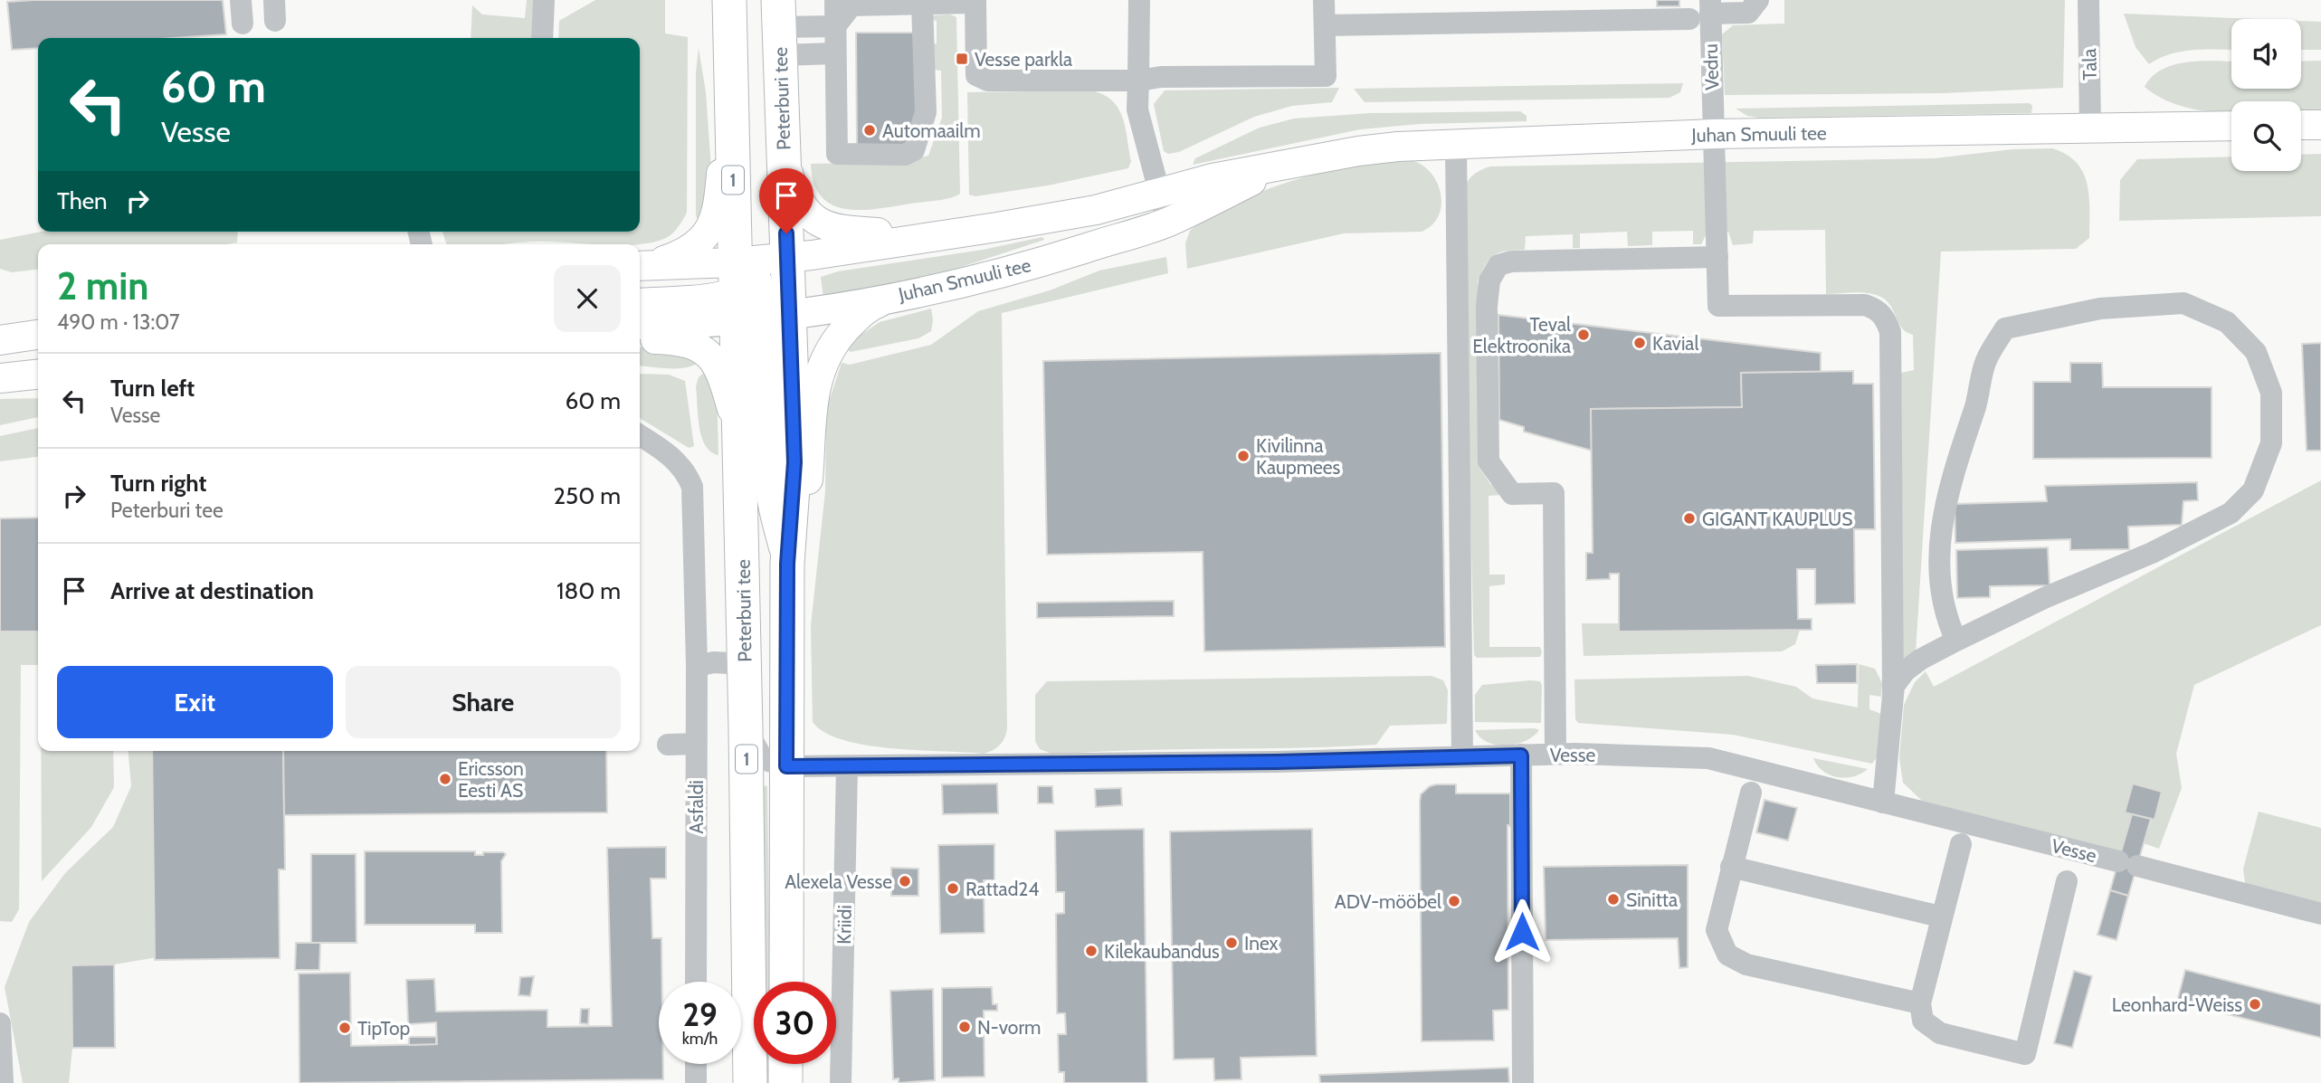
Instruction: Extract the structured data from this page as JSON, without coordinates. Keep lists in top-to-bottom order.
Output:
{
  "streets": {
    "highway": ["Peterburi tee", "1"],
    "main road": ["Juhan Smuuli tee"],
    "street": [
      "Tala",
      "Vedru",
      "Vesse",
      "Asfaldi",
      "Kriidi"
    ]
  },
  "crossings": [
    ["Tala", "Juhan Smuuli tee"],
    ["Vedru", "Juhan Smuuli tee"],
    ["Peterburi tee", "Juhan Smuuli tee"],
    ["Peterburi tee", "Vesse"],
    ["Vesse", "Kriidi"]
  ],
  "places": {
    "transit": ["Vesse parkla"],
    "other": [
      "Automaailm",
      "Teval Elektroonika",
      "Kavial",
      "Kivilinna Kaupmees",
      "GIGANT KAUPLUS",
      "Ericsson Eesti AS",
      "Alexela Vesse",
      "Rattad24",
      "Sinitta",
      "ADV-mööbel",
      "Inex",
      "Kilekaubandus",
      "Leonhard-Weiss",
      "N-vorm",
      "TipTop"
    ]
  },
  "page": {
    "turn": ["60 m", "Vesse"],
    "then": "Then",
    "heading": ["2 min", "490 m · 13:07"],
    "list": [
      {
        "name": "Turn left",
        "note": "Vesse",
        "value": "60 m"
      },
      {
        "name": "Turn right",
        "note": "Peterburi tee",
        "value": "250 m"
      },
      {
        "name": "Arrive at destination",
        "value": "180 m"
      }
    ],
    "buttons": ["Exit", "Share"],
    "speed": "29 km/h",
    "limit": "30"
  }
}
